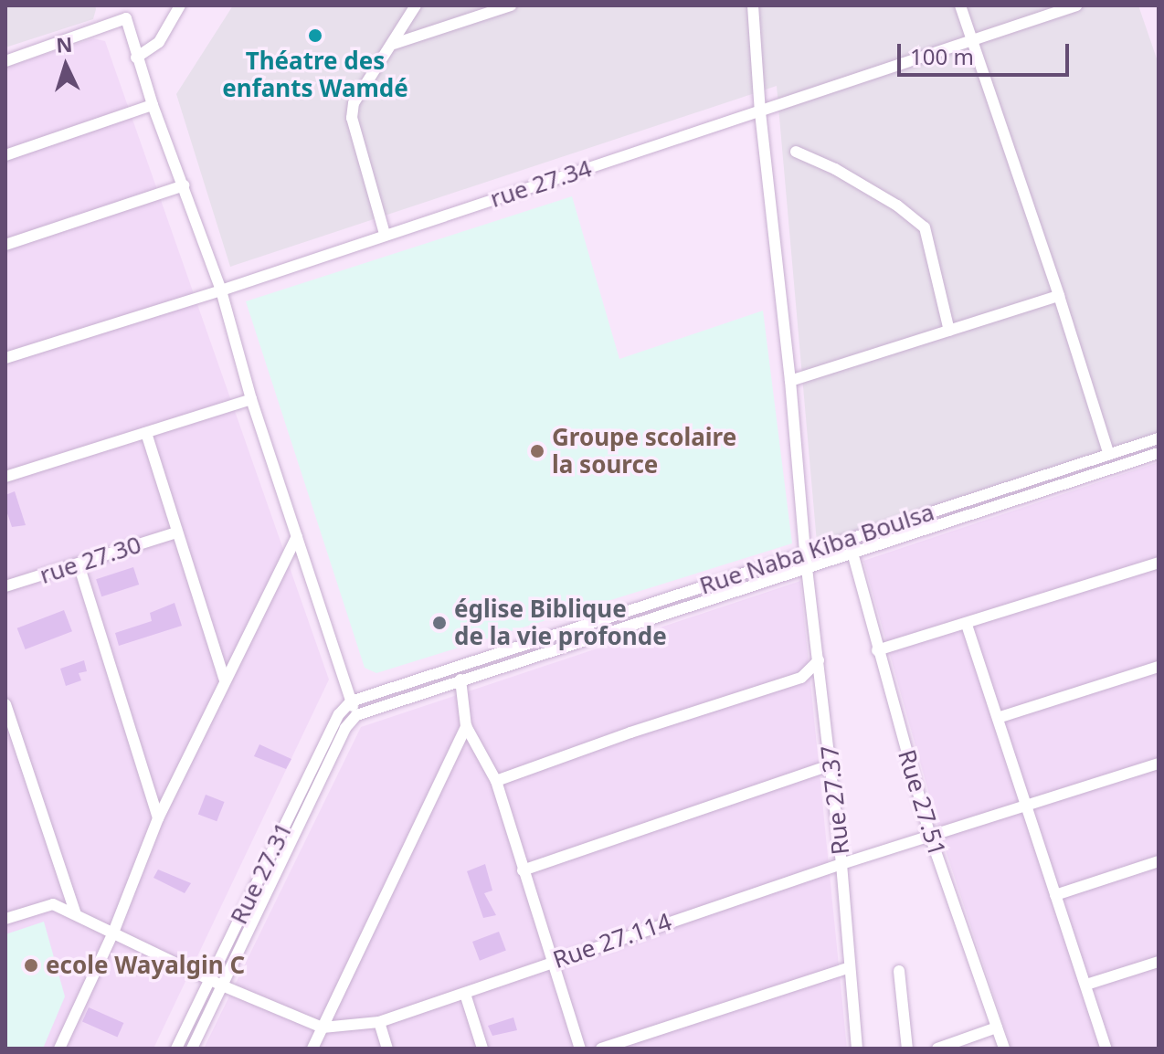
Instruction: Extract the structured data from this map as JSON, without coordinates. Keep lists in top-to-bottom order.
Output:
{
  "streets": {
    "street": [
      "rue 27.34",
      "Rue Naba Kiba Boulsa",
      "rue 27.30",
      "Rue 27.37",
      "Rue 27.51",
      "Rue 27.31",
      "Rue 27.114"
    ]
  },
  "crossings": [
    ["rue 27.34", "Rue 27.37"],
    ["Rue Naba Kiba Boulsa", "Rue 27.37"],
    ["Rue Naba Kiba Boulsa", "Rue 27.51"],
    ["Rue Naba Kiba Boulsa", "Rue 27.31"],
    ["Rue 27.37", "Rue 27.114"],
    ["Rue 27.51", "Rue 27.114"],
    ["Rue 27.31", "Rue 27.114"]
  ],
  "places": [
    "Théatre des enfants Wamdé",
    "Groupe scolaire la source",
    "église Biblique de la vie profonde",
    "ecole Wayalgin C"
  ],
  "scale_bar": "100 m",
  "north": "top"
}
